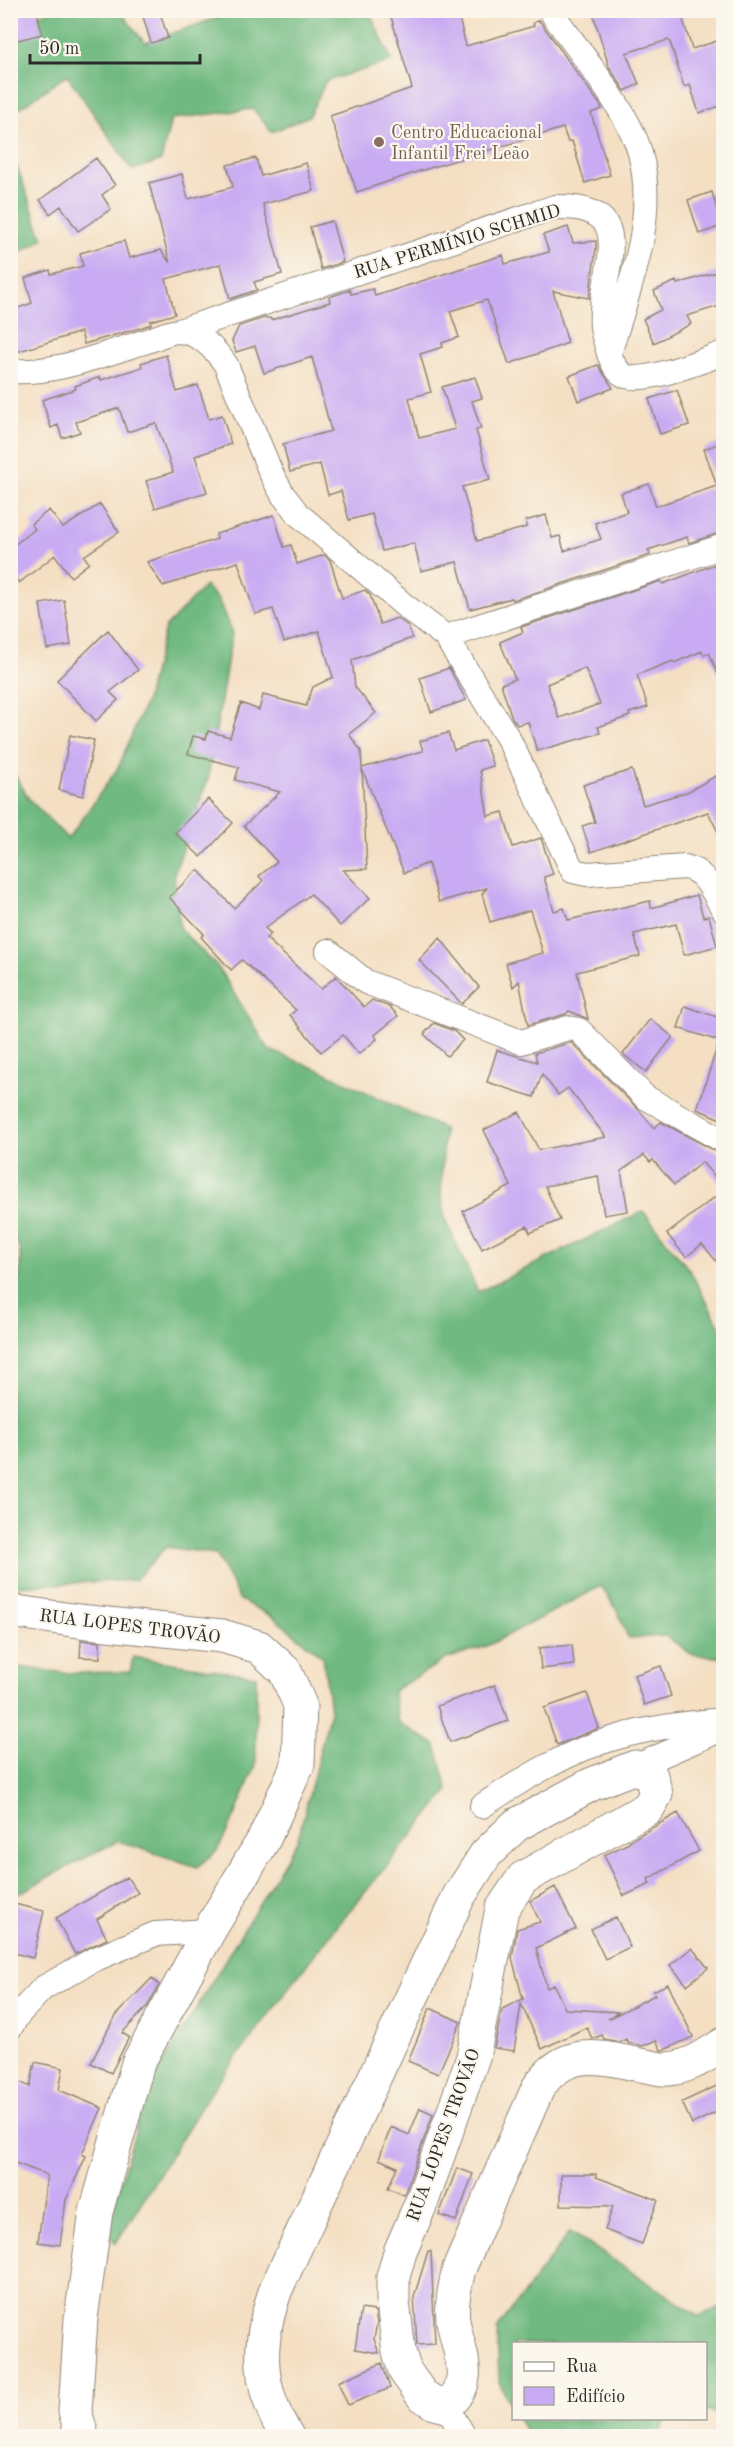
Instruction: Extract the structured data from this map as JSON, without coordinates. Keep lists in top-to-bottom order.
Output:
{
  "streets": {
    "main road": ["RUA LOPES TROVÃO"],
    "street": ["RUA PERMÍNIO SCHMID"]
  },
  "places": ["Centro Educacional Infantil Frei Leão"],
  "legend": ["Rua", "Edifício"],
  "scale_bar": "50 m"
}
